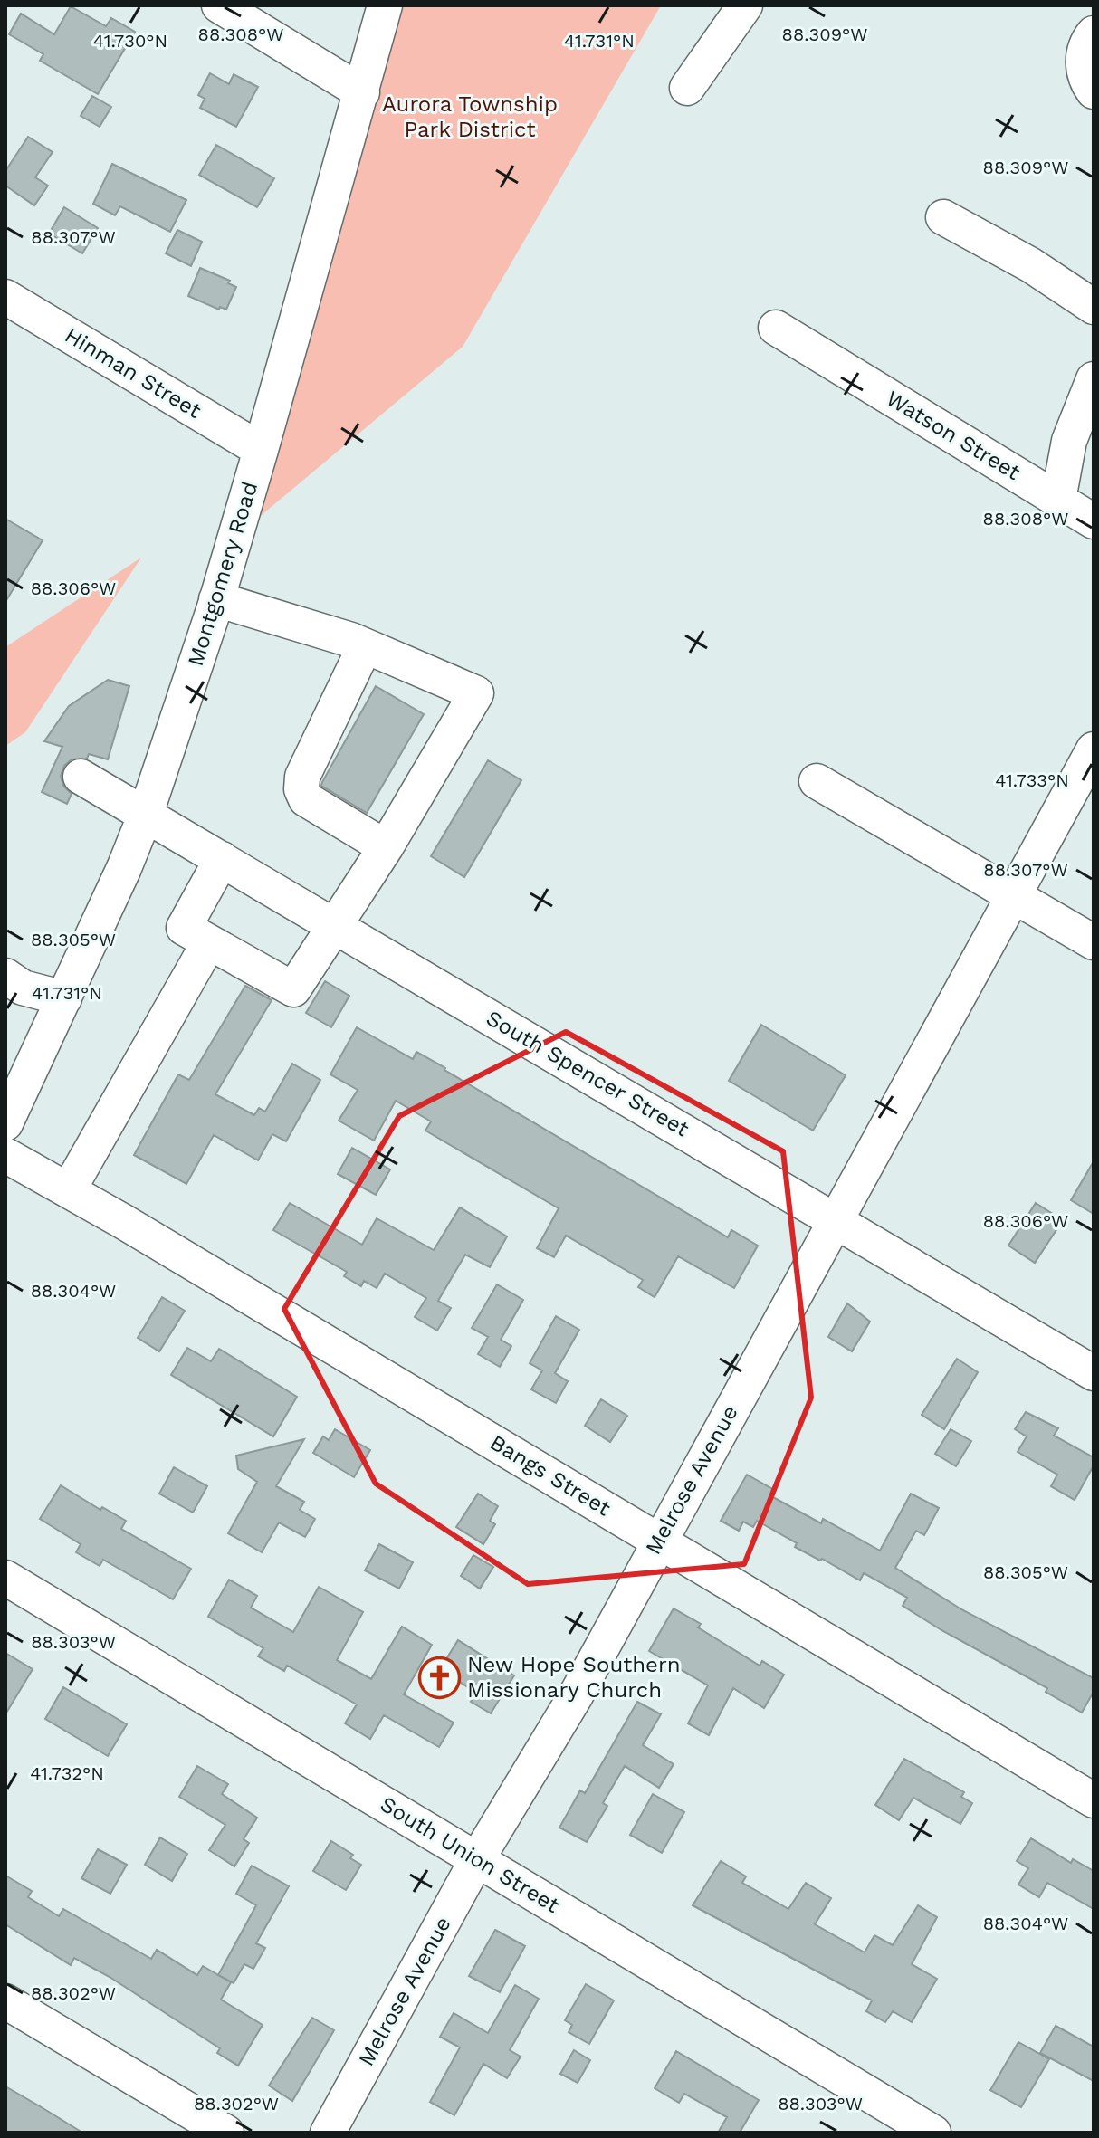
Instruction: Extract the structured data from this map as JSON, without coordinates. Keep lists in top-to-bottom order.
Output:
{
  "streets": {
    "street": [
      "Hinman Street",
      "Watson Street",
      "Montgomery Road",
      "South Spencer Street",
      "Bangs Street",
      "Melrose Avenue",
      "South Union Street"
    ]
  },
  "crossings": [
    ["Hinman Street", "Montgomery Road"],
    ["Montgomery Road", "South Spencer Street"],
    ["South Spencer Street", "Melrose Avenue"],
    ["Bangs Street", "Melrose Avenue"],
    ["Melrose Avenue", "South Union Street"]
  ],
  "parks": ["Aurora Township Park District"],
  "places": {
    "church": ["New Hope Southern Missionary Church"]
  },
  "coordinates": [
    "88.308°W",
    "88.309°W",
    "41.730°N",
    "41.731°N",
    "88.307°W",
    "88.306°W",
    "41.733°N",
    "88.305°W",
    "88.304°W",
    "88.303°W",
    "41.732°N",
    "88.302°W"
  ]
}
